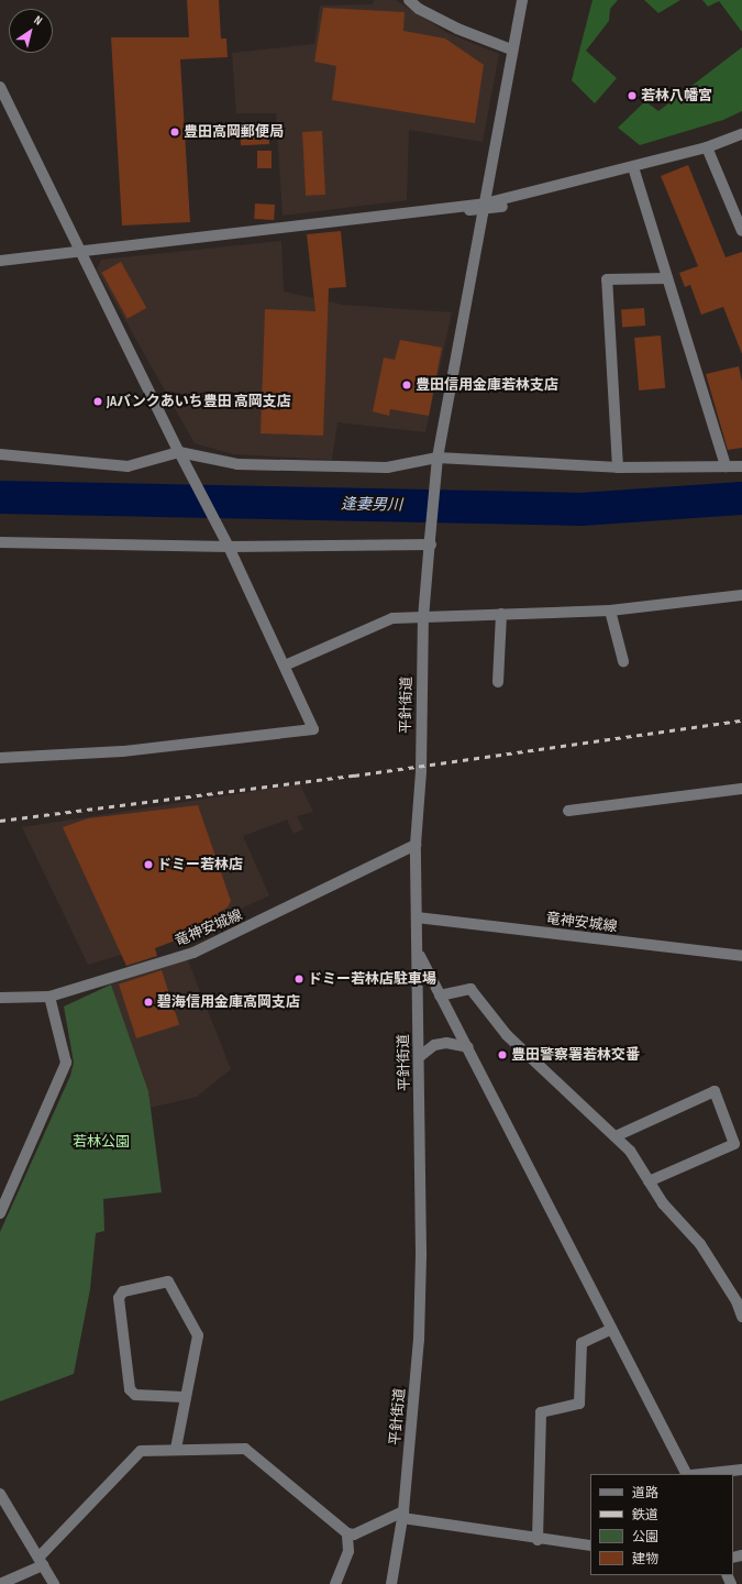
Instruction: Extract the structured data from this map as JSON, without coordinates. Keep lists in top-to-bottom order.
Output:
{
  "streets": {
    "street": ["平針街道", "竜神安城線"]
  },
  "crossings": [
    ["平針街道", "竜神安城線"]
  ],
  "water": ["逢妻男川"],
  "parks": ["若林公園"],
  "places": [
    "若林八幡宮",
    "豊田高岡郵便局",
    "豊田信用金庫若林支店",
    "JAバンクあいち豊田 高岡支店",
    "ドミー若林店",
    "ドミー若林店駐車場",
    "碧海信用金庫高岡支店",
    "豊田警察署若林交番"
  ],
  "legend": [
    "道路",
    "鉄道",
    "公園",
    "建物"
  ],
  "north": "top right"
}
